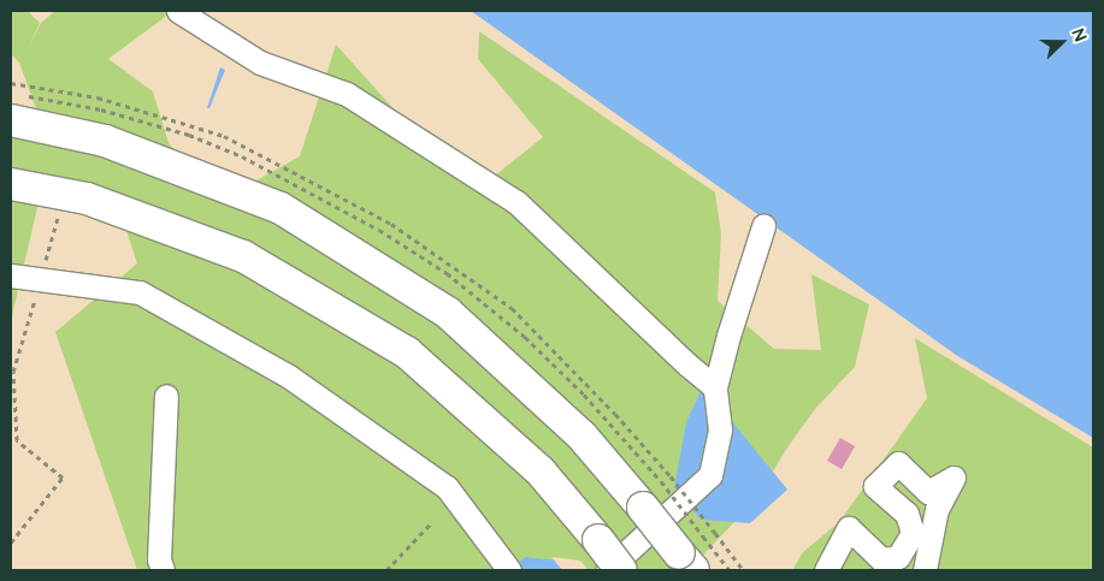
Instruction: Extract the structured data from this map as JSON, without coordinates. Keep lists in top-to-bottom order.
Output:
{
  "north": "right"
}
